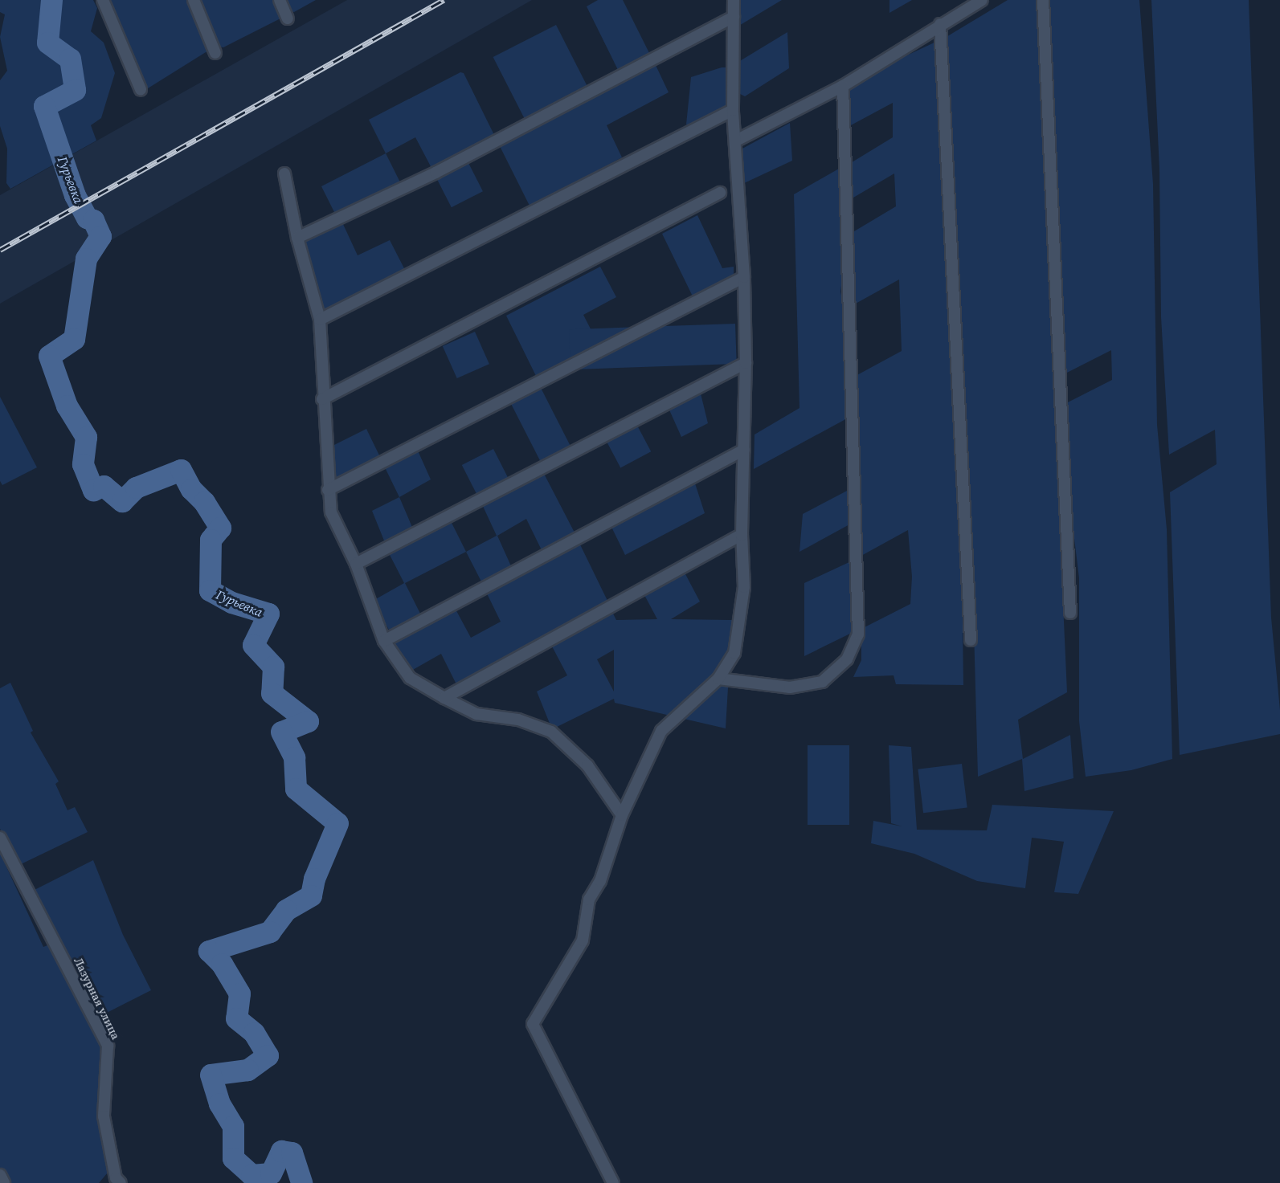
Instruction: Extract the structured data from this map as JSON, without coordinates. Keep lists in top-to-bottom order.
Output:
{
  "streets": {
    "street": ["Лазурная улица"]
  },
  "water": ["Гурьевка"]
}
